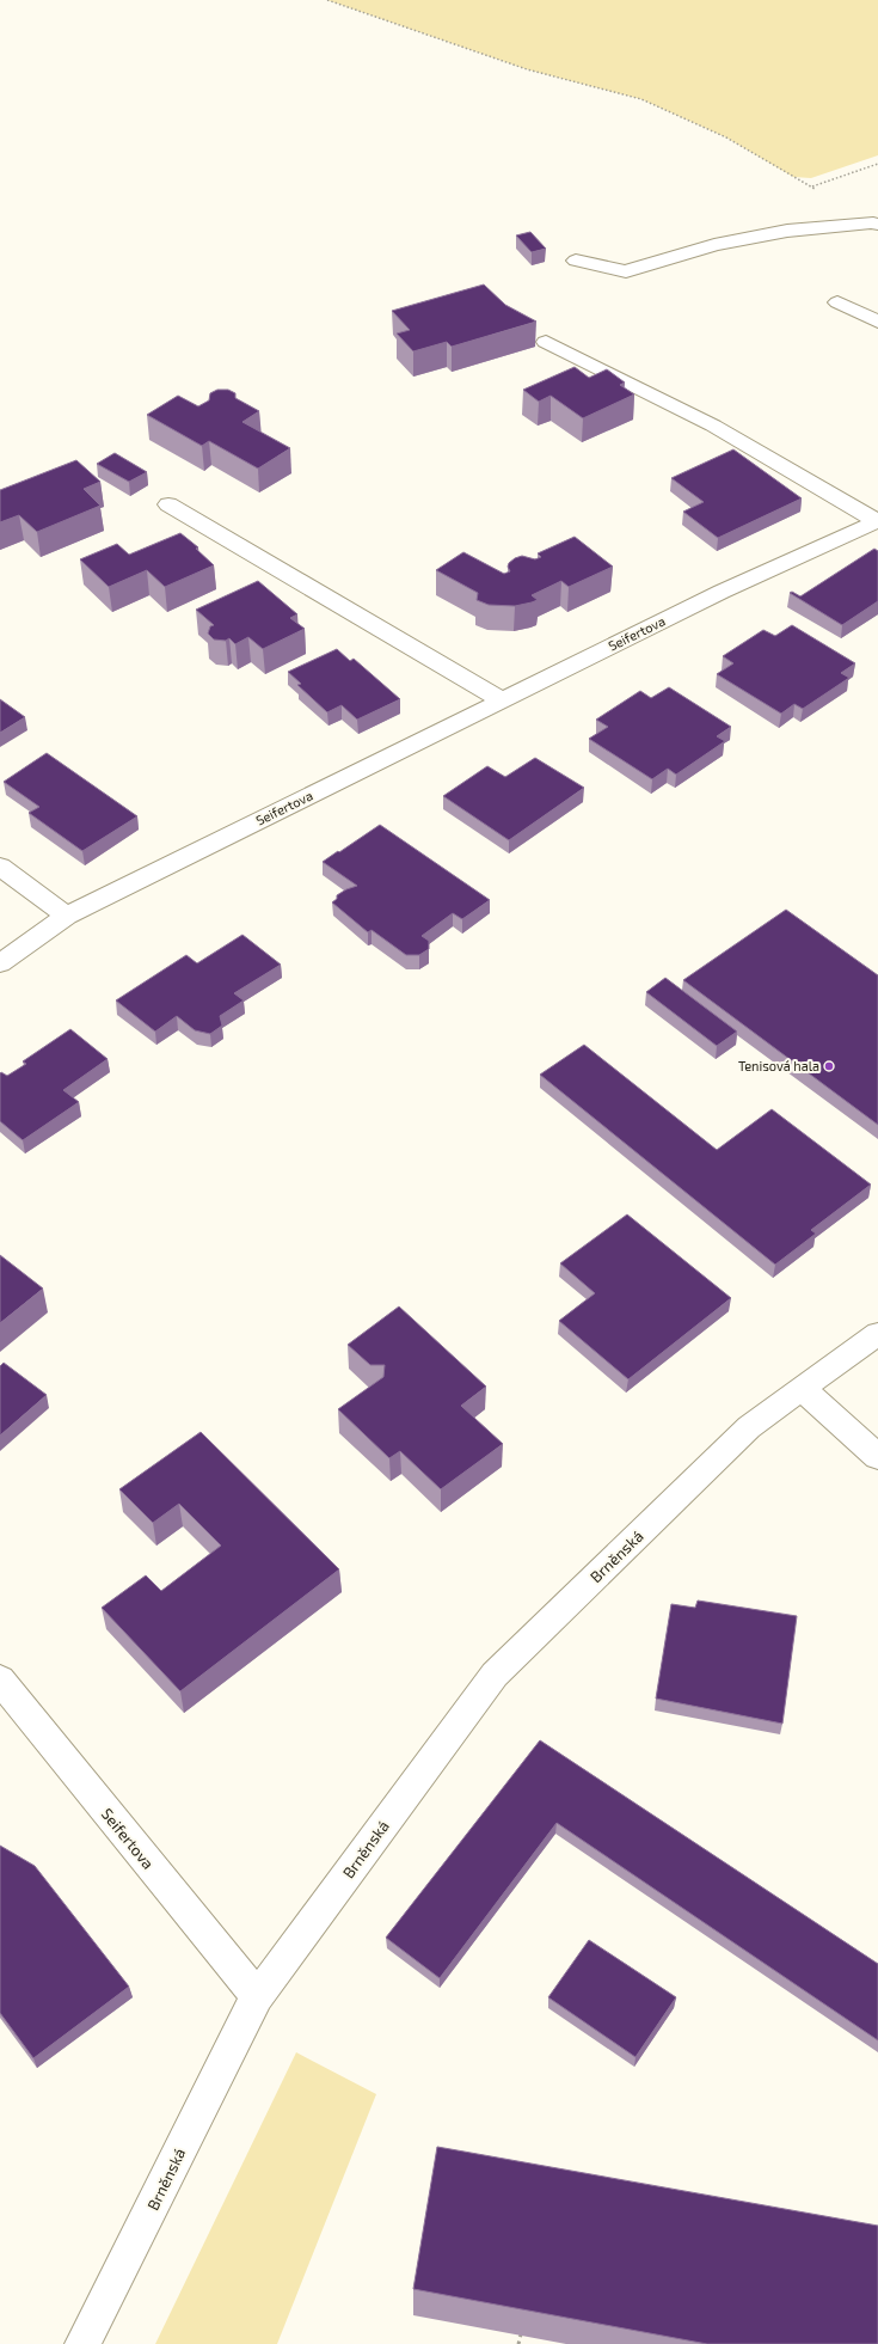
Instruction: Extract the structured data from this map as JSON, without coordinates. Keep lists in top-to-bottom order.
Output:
{
  "streets": {
    "street": ["Seifertova", "Brněnská"]
  },
  "crossings": [
    ["Seifertova", "Brněnská"]
  ],
  "places": ["Tenisová hala"]
}
